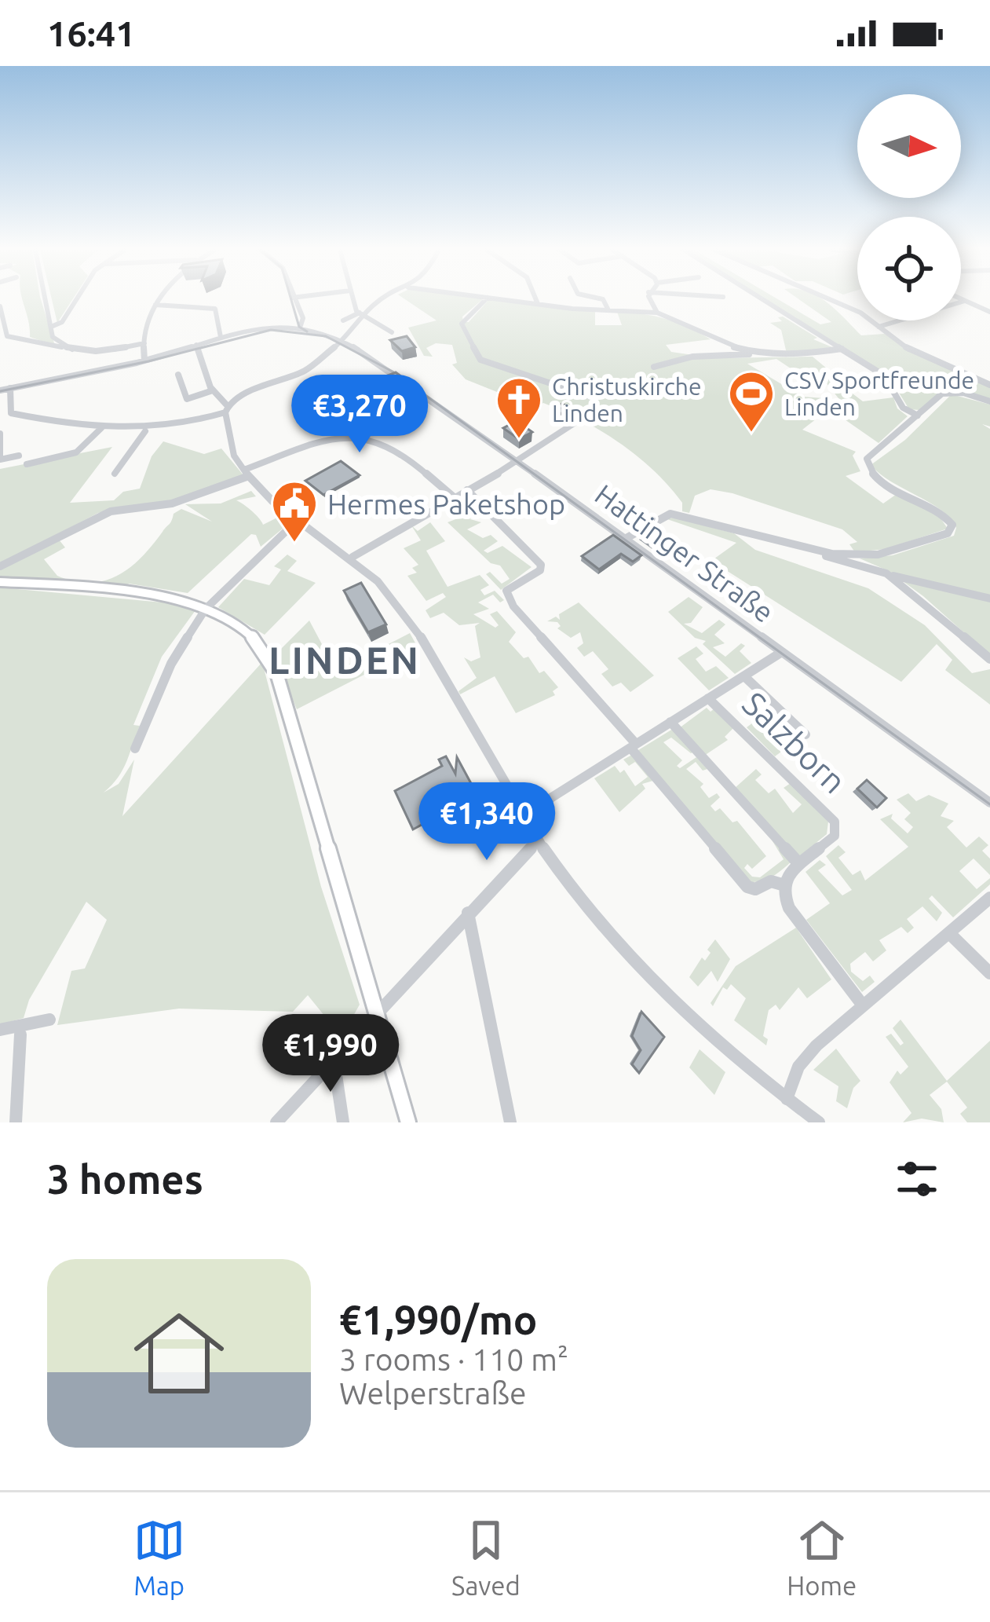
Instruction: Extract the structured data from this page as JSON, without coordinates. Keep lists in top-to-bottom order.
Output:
{
  "streets": {
    "street": ["Hattinger Straße", "Salzborn"]
  },
  "districts": ["LINDEN"],
  "places": {
    "sports": ["CSV Sportfreunde Linden"],
    "church": ["Christuskirche Linden"],
    "public building": ["Hermes Paketshop"]
  },
  "north": "right",
  "page": {
    "status": "16:41",
    "price": ["€3,270", "€1,340", "€1,990"],
    "heading": "3 homes",
    "list": [
      {
        "name": "€1,990/mo",
        "note": "3 rooms · 110 m² · Welperstraße"
      }
    ],
    "tabs": ["Map", "Saved", "Home"]
  }
}
